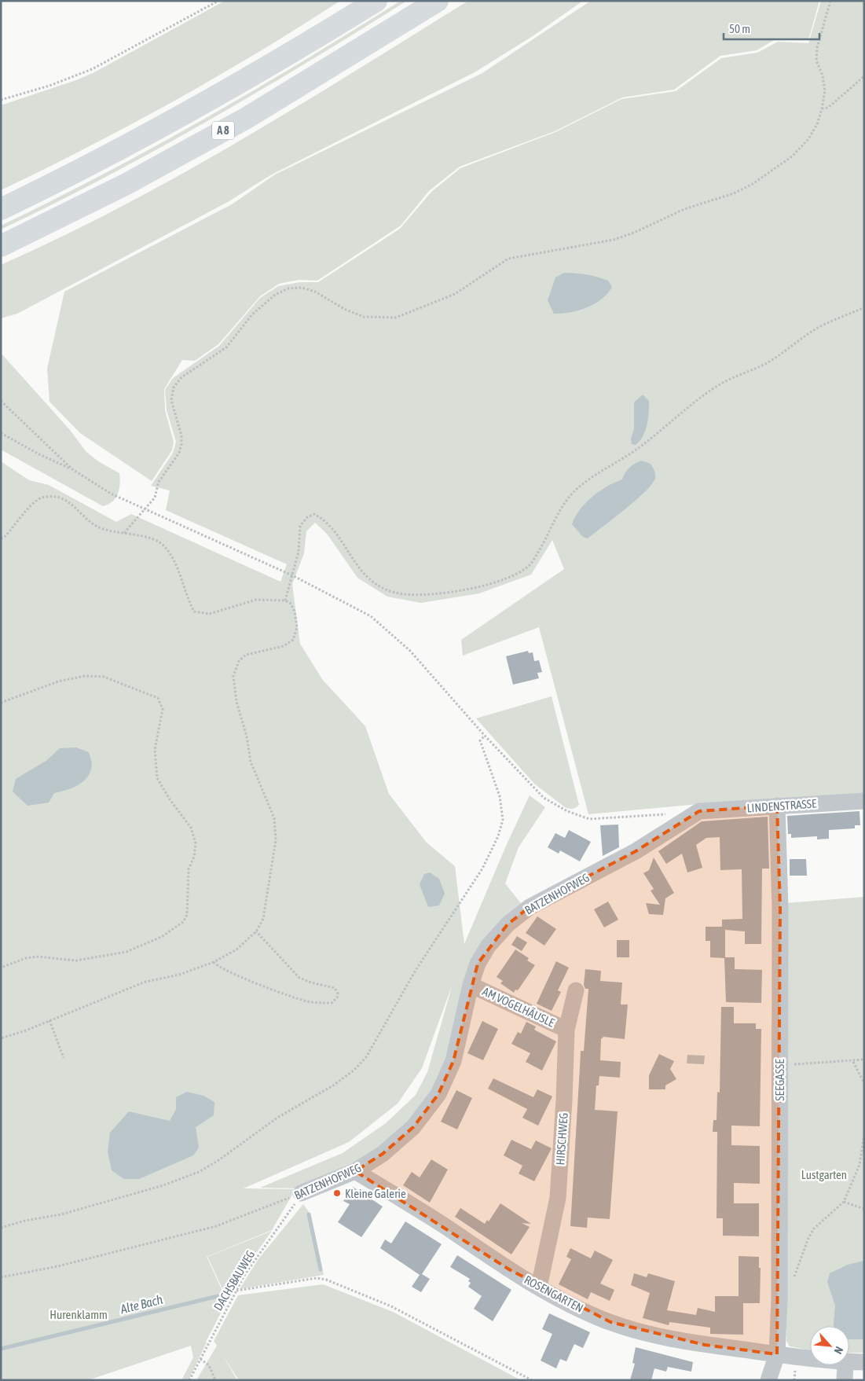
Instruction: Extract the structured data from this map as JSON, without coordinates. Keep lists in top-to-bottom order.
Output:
{
  "streets": {
    "highway": ["A 8"],
    "street": [
      "LINDENSTRASSE",
      "BATZENHOFWEG",
      "AM VOGELHÄUSLE",
      "SEEGASSE",
      "HIRSCHWEG",
      "ROSENGARTEN"
    ],
    "path": ["DACHSBAUWEG"]
  },
  "crossings": [
    ["LINDENSTRASSE", "BATZENHOFWEG"],
    ["LINDENSTRASSE", "SEEGASSE"],
    ["BATZENHOFWEG", "AM VOGELHÄUSLE"],
    ["BATZENHOFWEG", "DACHSBAUWEG"],
    ["BATZENHOFWEG", "ROSENGARTEN"],
    ["AM VOGELHÄUSLE", "HIRSCHWEG"],
    ["SEEGASSE", "ROSENGARTEN"],
    ["HIRSCHWEG", "ROSENGARTEN"]
  ],
  "water": ["Alte Bach"],
  "parks": ["Lustgarten", "Hurenklamm"],
  "places": ["Kleine Galerie"],
  "scale_bar": "50 m",
  "north": "bottom right"
}
